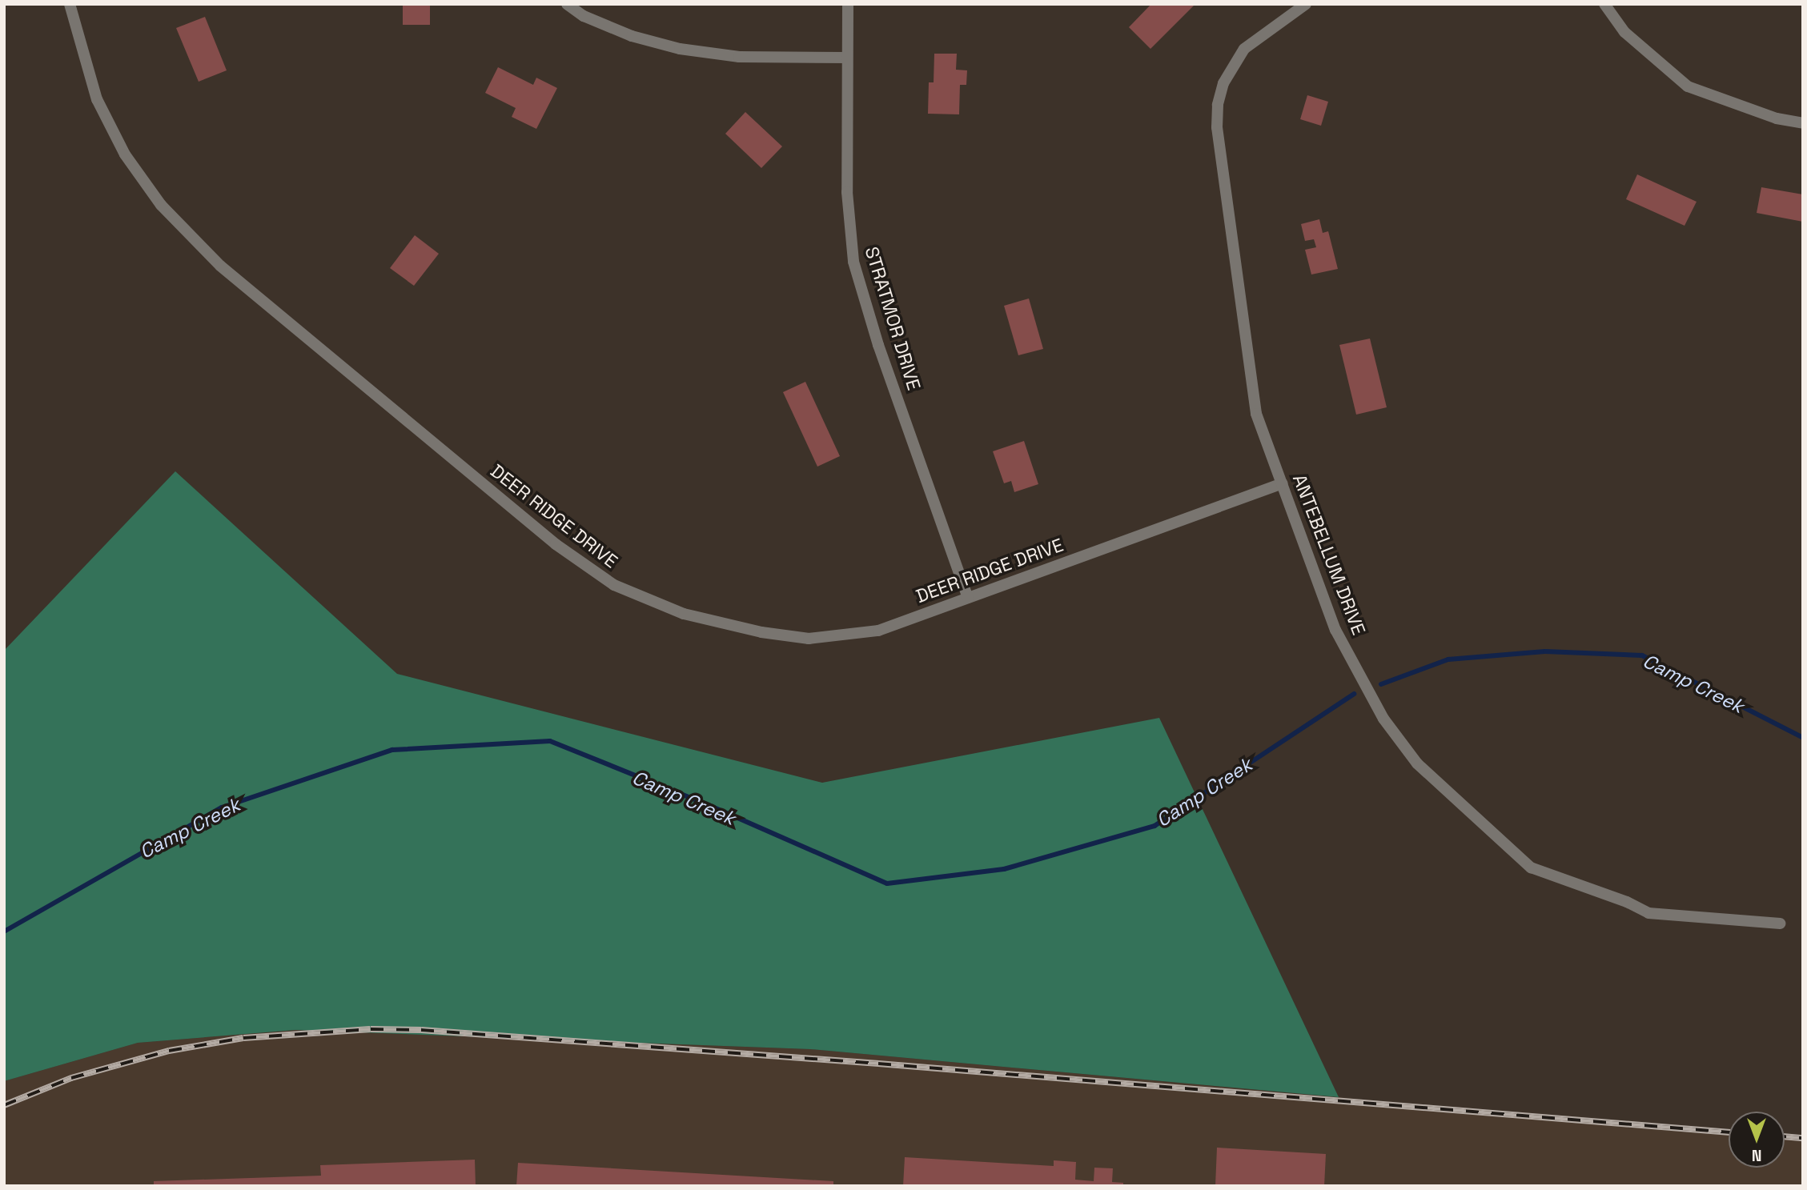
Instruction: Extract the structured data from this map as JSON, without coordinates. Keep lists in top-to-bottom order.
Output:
{
  "streets": {
    "street": ["STRATMOR DRIVE", "DEER RIDGE DRIVE", "ANTEBELLUM DRIVE"]
  },
  "crossings": [
    ["STRATMOR DRIVE", "DEER RIDGE DRIVE"],
    ["DEER RIDGE DRIVE", "ANTEBELLUM DRIVE"]
  ],
  "water": ["Camp Creek"],
  "north": "bottom"
}
